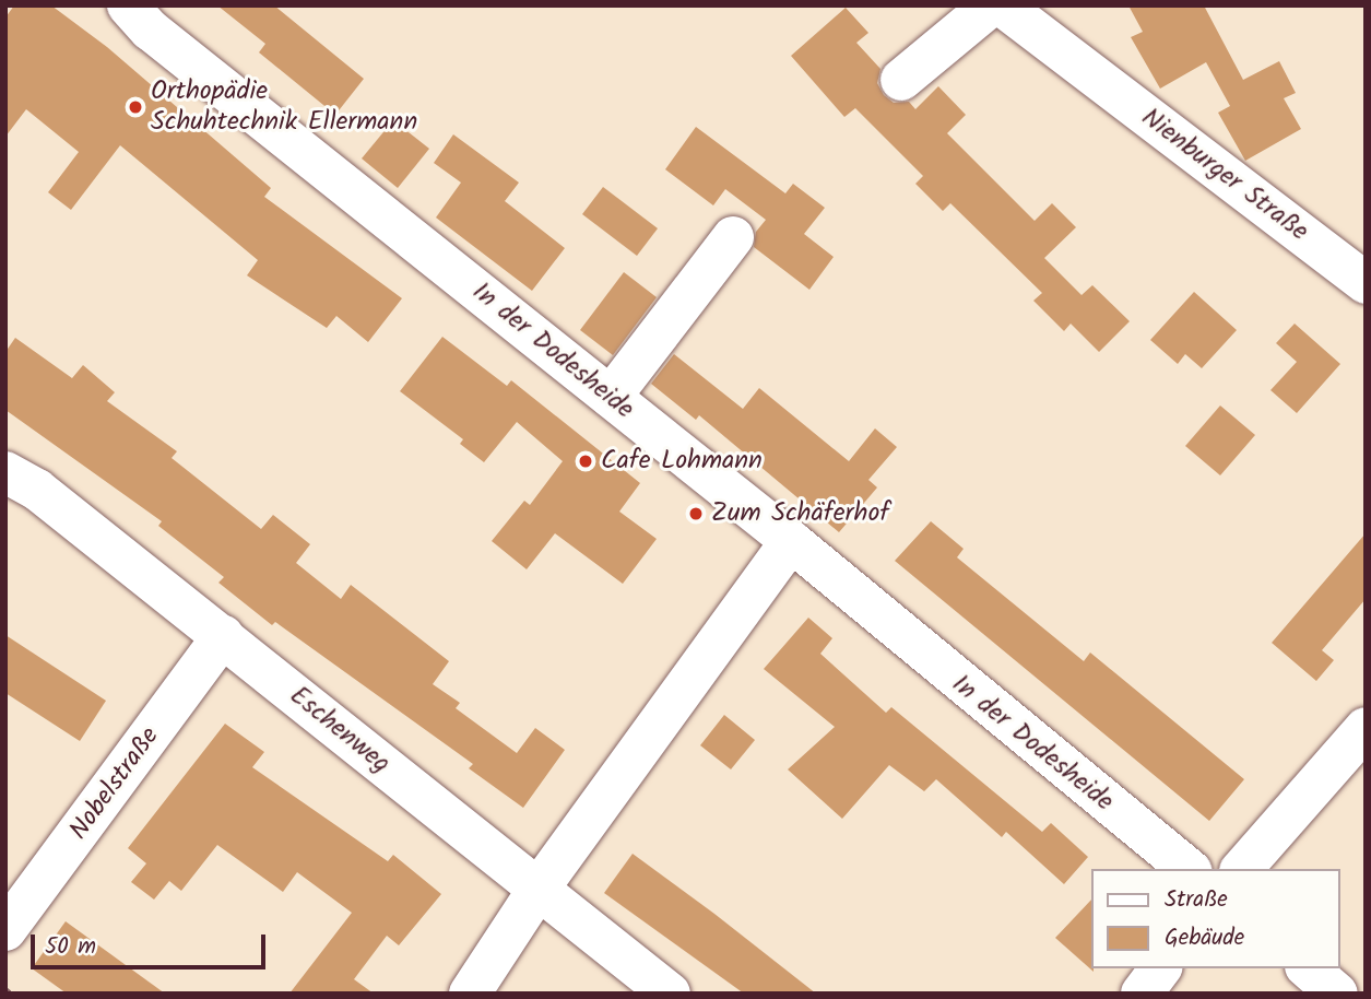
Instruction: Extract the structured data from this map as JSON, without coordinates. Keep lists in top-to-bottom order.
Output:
{
  "streets": {
    "street": [
      "Nienburger Straße",
      "In der Dodesheide",
      "Eschenweg",
      "Nobelstraße"
    ]
  },
  "crossings": [
    ["Eschenweg", "Nobelstraße"]
  ],
  "places": ["Orthopädie Schuhtechnik Ellermann", "Cafe Lohmann", "Zum Schäferhof"],
  "legend": ["Straße", "Gebäude"],
  "scale_bar": "50 m"
}
